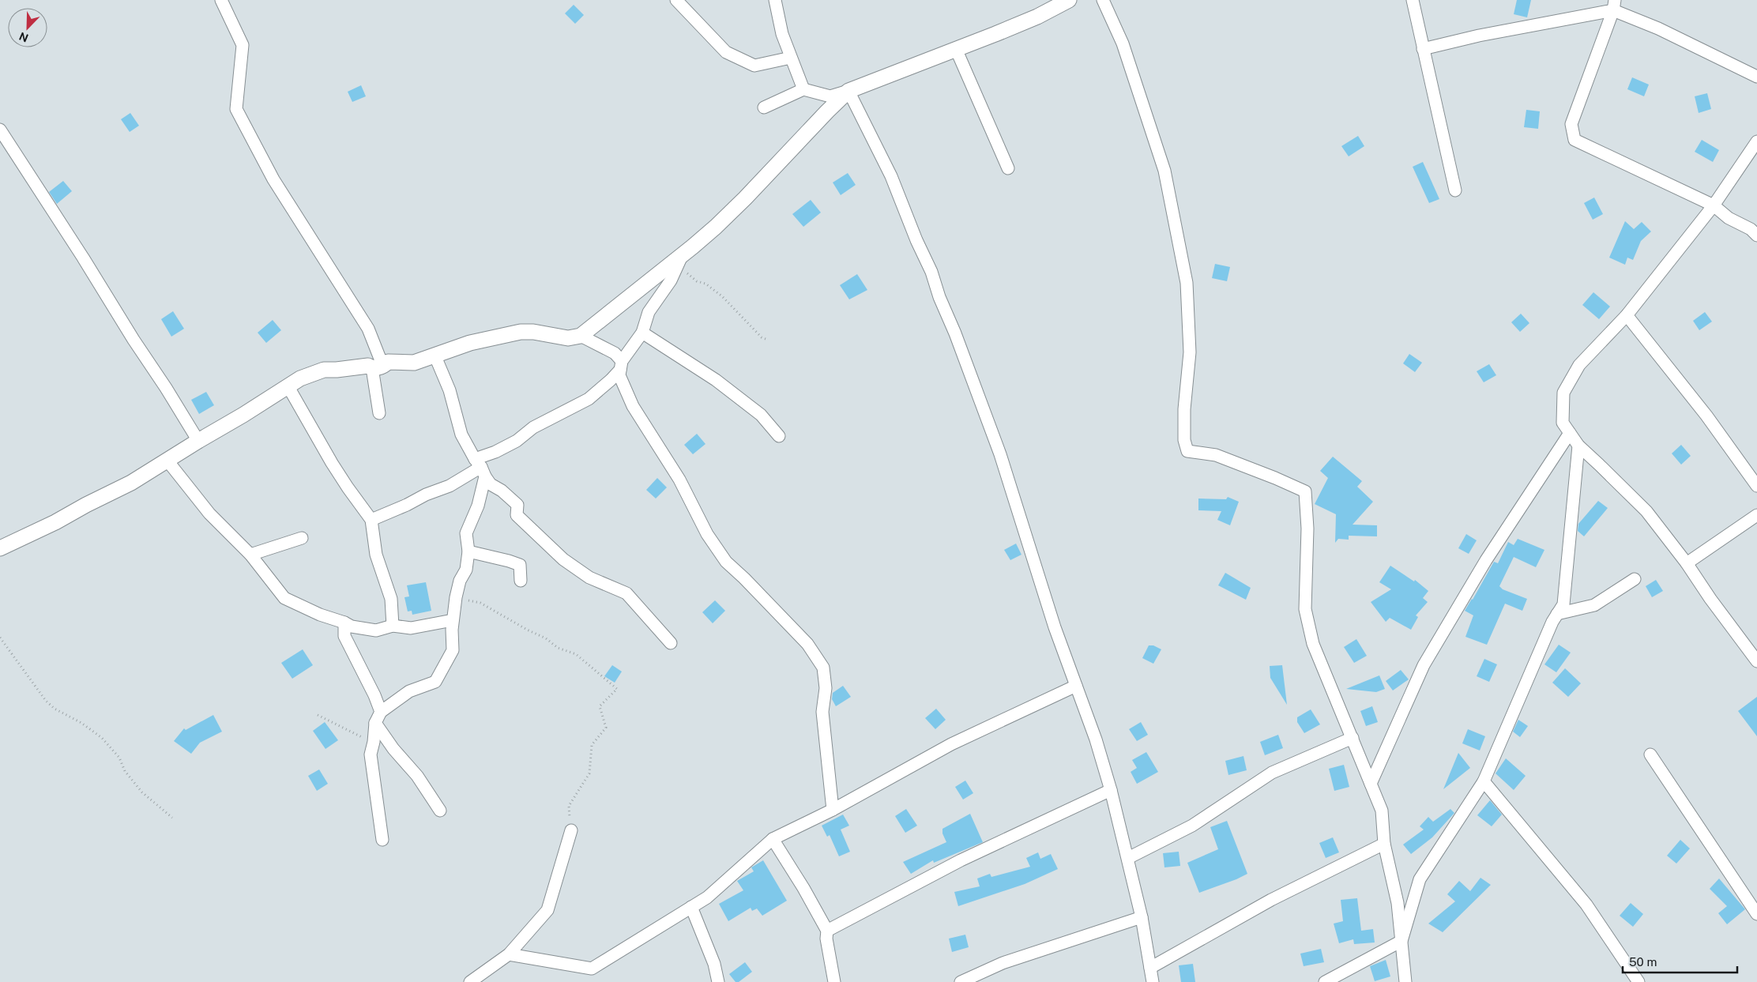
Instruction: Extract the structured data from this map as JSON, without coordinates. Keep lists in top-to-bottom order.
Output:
{
  "scale_bar": "50 m",
  "north": "bottom left"
}
